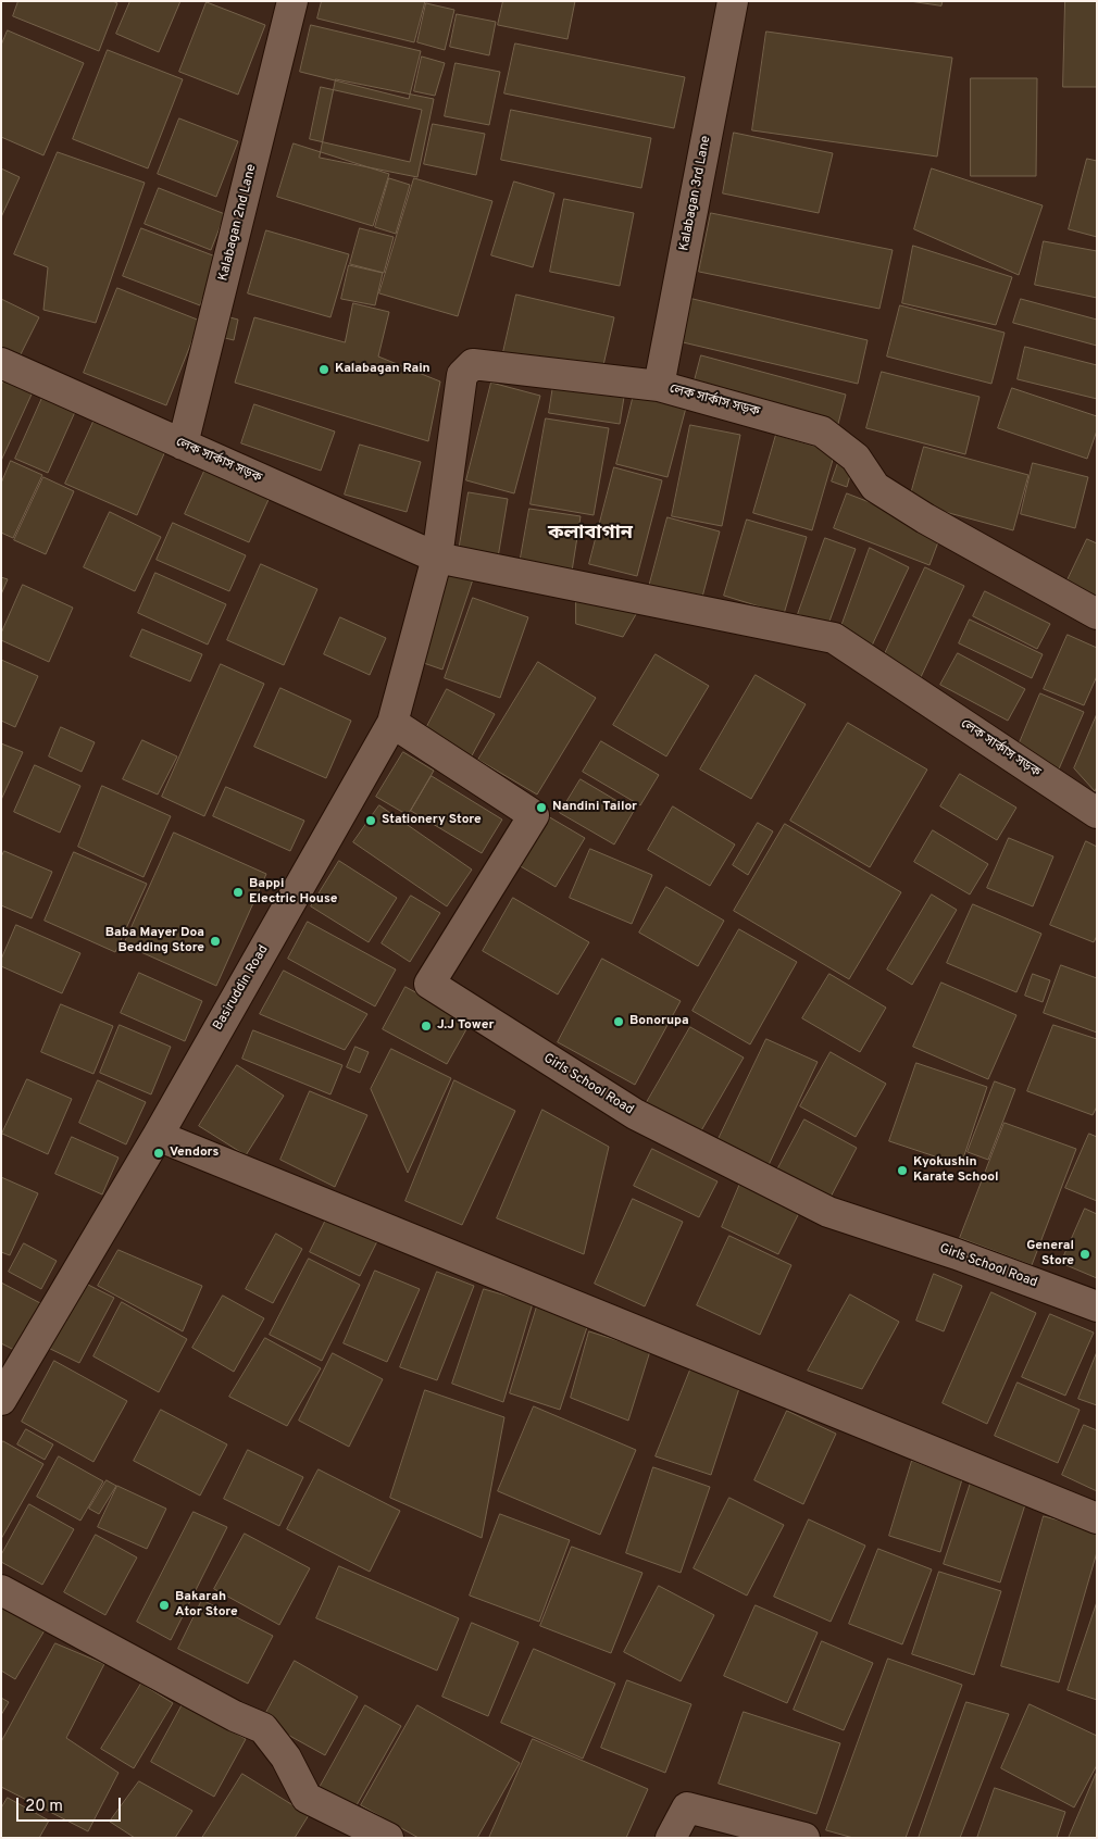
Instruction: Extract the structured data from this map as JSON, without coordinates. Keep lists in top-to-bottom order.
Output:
{
  "streets": {
    "street": [
      "Kalabagan 3rd Lane",
      "Kalabagan 2nd Lane",
      "লেক সার্কাস সড়ক",
      "Basiruddin Road",
      "Girls School Road"
    ]
  },
  "crossings": [
    ["Kalabagan 3rd Lane", "লেক সার্কাস সড়ক"],
    ["Kalabagan 2nd Lane", "লেক সার্কাস সড়ক"],
    ["লেক সার্কাস সড়ক", "Basiruddin Road"],
    ["Basiruddin Road", "Girls School Road"]
  ],
  "districts": ["কলাবাগান"],
  "places": [
    "Kalabagan Rain",
    "Nandini Tailor",
    "Stationery Store",
    "Bappi Electric House",
    "Baba Mayer Doa Bedding Store",
    "Bonorupa",
    "J.J Tower",
    "Vendors",
    "Kyokushin Karate School",
    "General Store",
    "Bakarah Ator Store"
  ],
  "scale_bar": "20 m"
}
